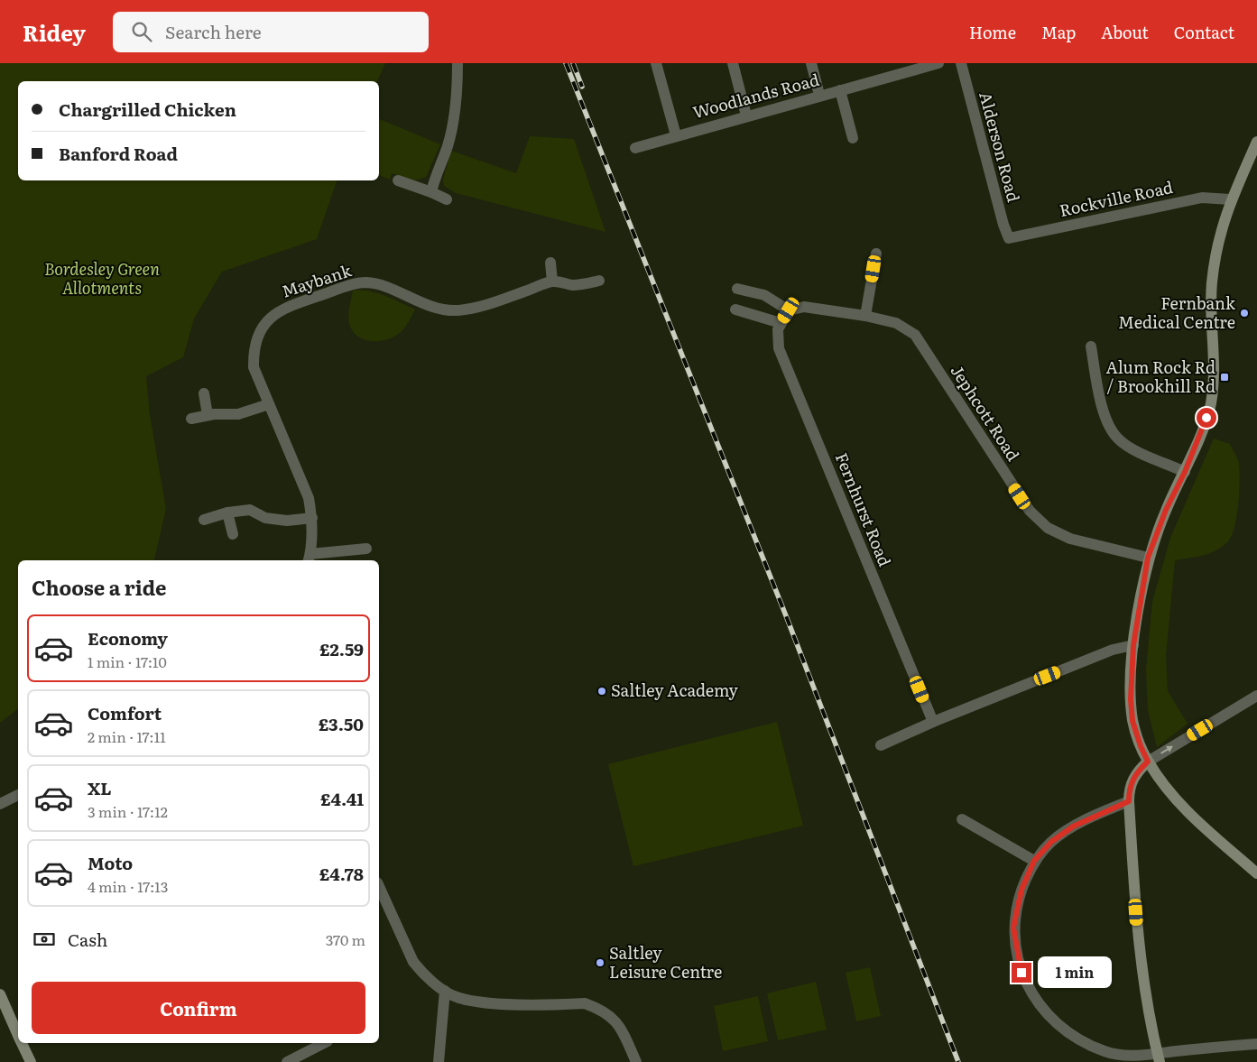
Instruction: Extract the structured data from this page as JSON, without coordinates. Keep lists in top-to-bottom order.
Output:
{
  "streets": {
    "street": [
      "Woodlands Road",
      "Alderson Road",
      "Rockville Road",
      "Maybank",
      "Jephcott Road",
      "Fernhurst Road"
    ]
  },
  "crossings": [
    ["Alderson Road", "Rockville Road"],
    ["Jephcott Road", "Fernhurst Road"]
  ],
  "parks": ["Bordesley Green Allotments"],
  "places": {
    "other": ["Fernbank Medical Centre", "Saltley Academy", "Saltley Leisure Centre"],
    "transit": ["Alum Rock Rd / Brookhill Rd"]
  },
  "page": {
    "header": "Ridey",
    "search": "Search here",
    "nav": [
      "Home",
      "Map",
      "About",
      "Contact"
    ],
    "banner": ["Chargrilled Chicken", "Banford Road"],
    "heading": "Choose a ride",
    "list": [
      {
        "name": "Economy",
        "note": "1 min · 17:10",
        "value": "£2.59"
      },
      {
        "name": "Comfort",
        "note": "2 min · 17:11",
        "value": "£3.50"
      },
      {
        "name": "XL",
        "note": "3 min · 17:12",
        "value": "£4.41"
      },
      {
        "name": "Moto",
        "note": "4 min · 17:13",
        "value": "£4.78"
      }
    ],
    "pay": ["Cash", "370 m"],
    "bubble": "1 min",
    "buttons": "Confirm"
  }
}
